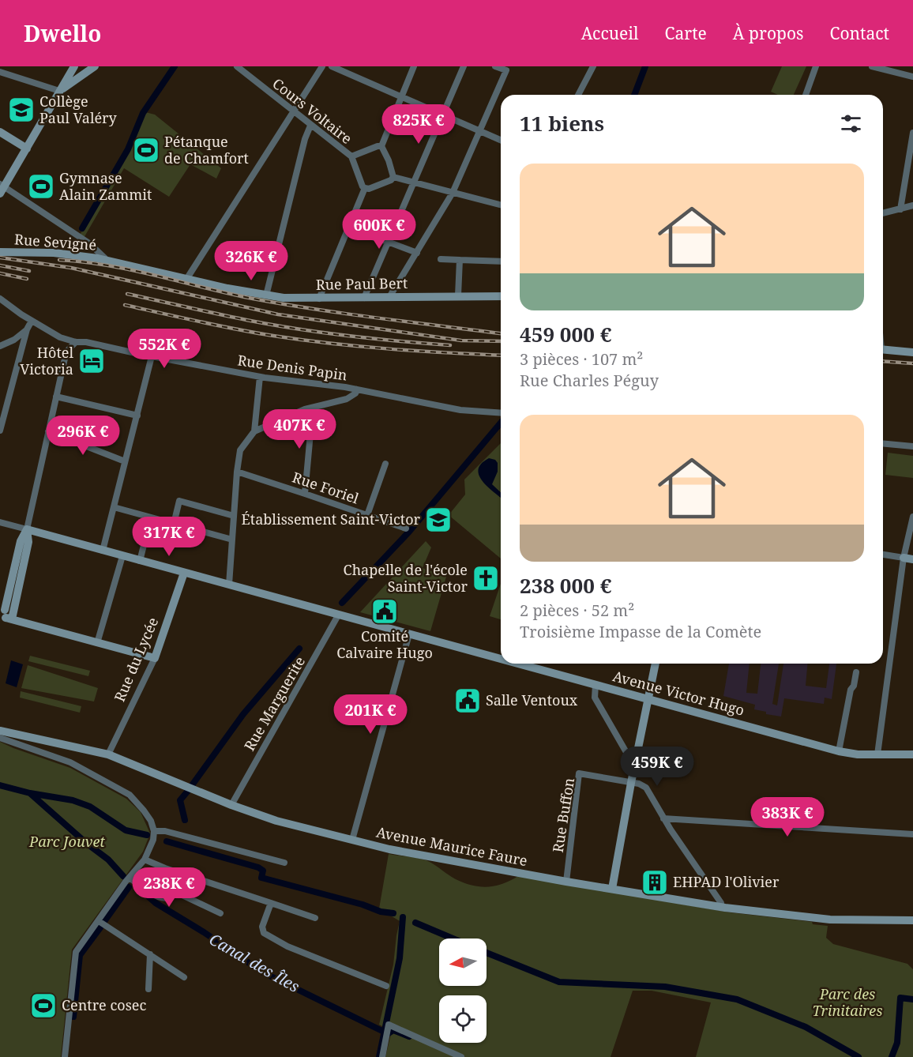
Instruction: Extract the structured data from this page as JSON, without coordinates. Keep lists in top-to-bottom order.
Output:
{
  "streets": {
    "street": [
      "Cours Voltaire",
      "Rue Sevigné",
      "Rue Paul Bert",
      "Rue Denis Papin",
      "Rue Foriel",
      "Rue du Lycée",
      "Avenue Victor Hugo",
      "Rue Marguerite",
      "Rue Buffon",
      "Avenue Maurice Faure"
    ]
  },
  "crossings": [
    ["Rue Sevigné", "Rue Paul Bert"],
    ["Rue du Lycée", "Avenue Victor Hugo"],
    ["Rue du Lycée", "Avenue Maurice Faure"],
    ["Avenue Victor Hugo", "Rue Marguerite"],
    ["Rue Marguerite", "Avenue Maurice Faure"],
    ["Rue Buffon", "Avenue Maurice Faure"]
  ],
  "water": ["Canal des Îles"],
  "parks": ["Parc Jouvet", "Parc des Trinitaires"],
  "places": {
    "school or university": ["Collège Paul Valéry", "Établissement Saint-Victor"],
    "sports": ["Pétanque de Chamfort", "Gymnase Alain Zammit", "Centre cosec"],
    "hotel": ["Hôtel Victoria"],
    "church": ["Chapelle de l'école Saint-Victor"],
    "public building": ["Comité Calvaire Hugo", "Salle Ventoux"],
    "building": ["EHPAD l'Olivier"]
  },
  "north": "left",
  "page": {
    "header": "Dwello",
    "nav": [
      "Accueil",
      "Carte",
      "À propos",
      "Contact"
    ],
    "heading": "11 biens",
    "price": [
      "825K €",
      "600K €",
      "326K €",
      "552K €",
      "407K €",
      "296K €",
      "317K €",
      "201K €",
      "459K €",
      "383K €",
      "238K €"
    ],
    "list": [
      {
        "name": "459 000 €",
        "note": "3 pièces · 107 m² · Rue Charles Péguy"
      },
      {
        "name": "238 000 €",
        "note": "2 pièces · 52 m² · Troisième Impasse de la Comète"
      }
    ]
  }
}
